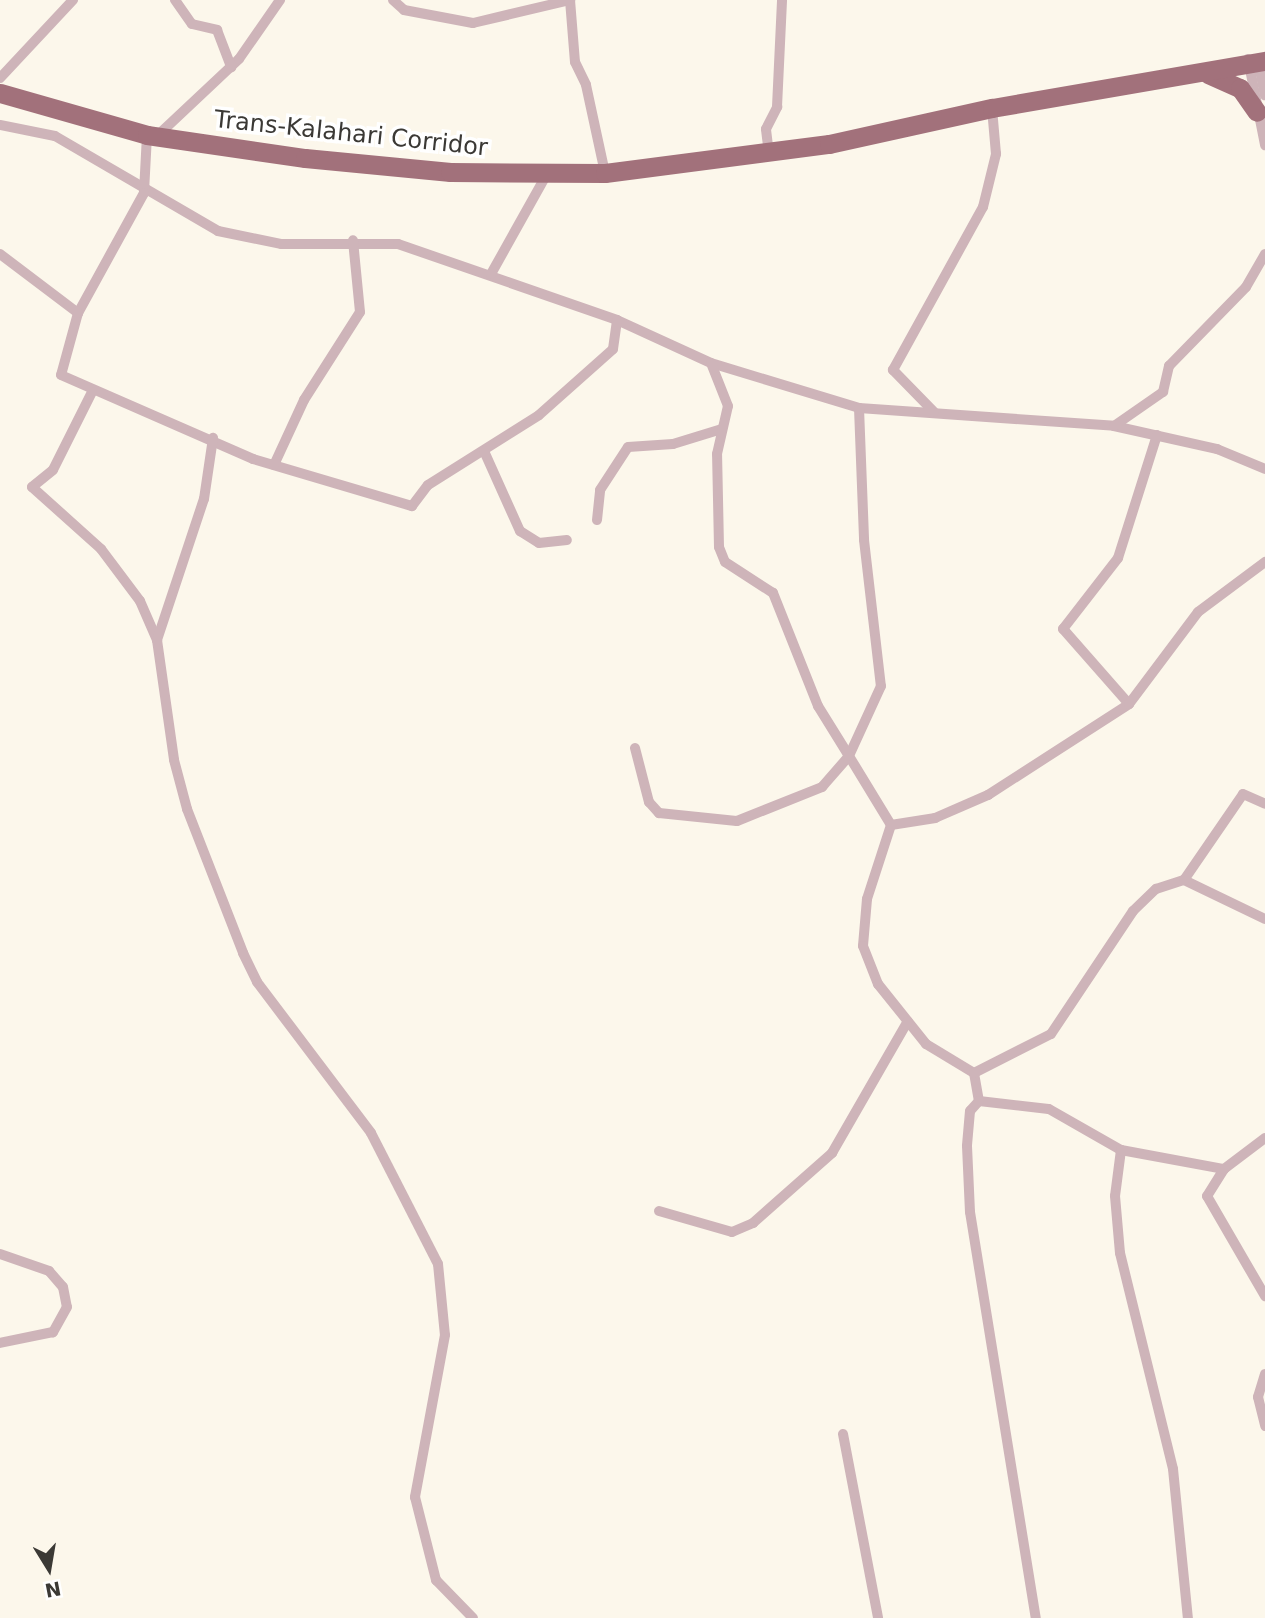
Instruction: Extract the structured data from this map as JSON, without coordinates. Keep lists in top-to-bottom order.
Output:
{
  "streets": {
    "highway": ["Trans-Kalahari Corridor"]
  },
  "north": "bottom"
}
